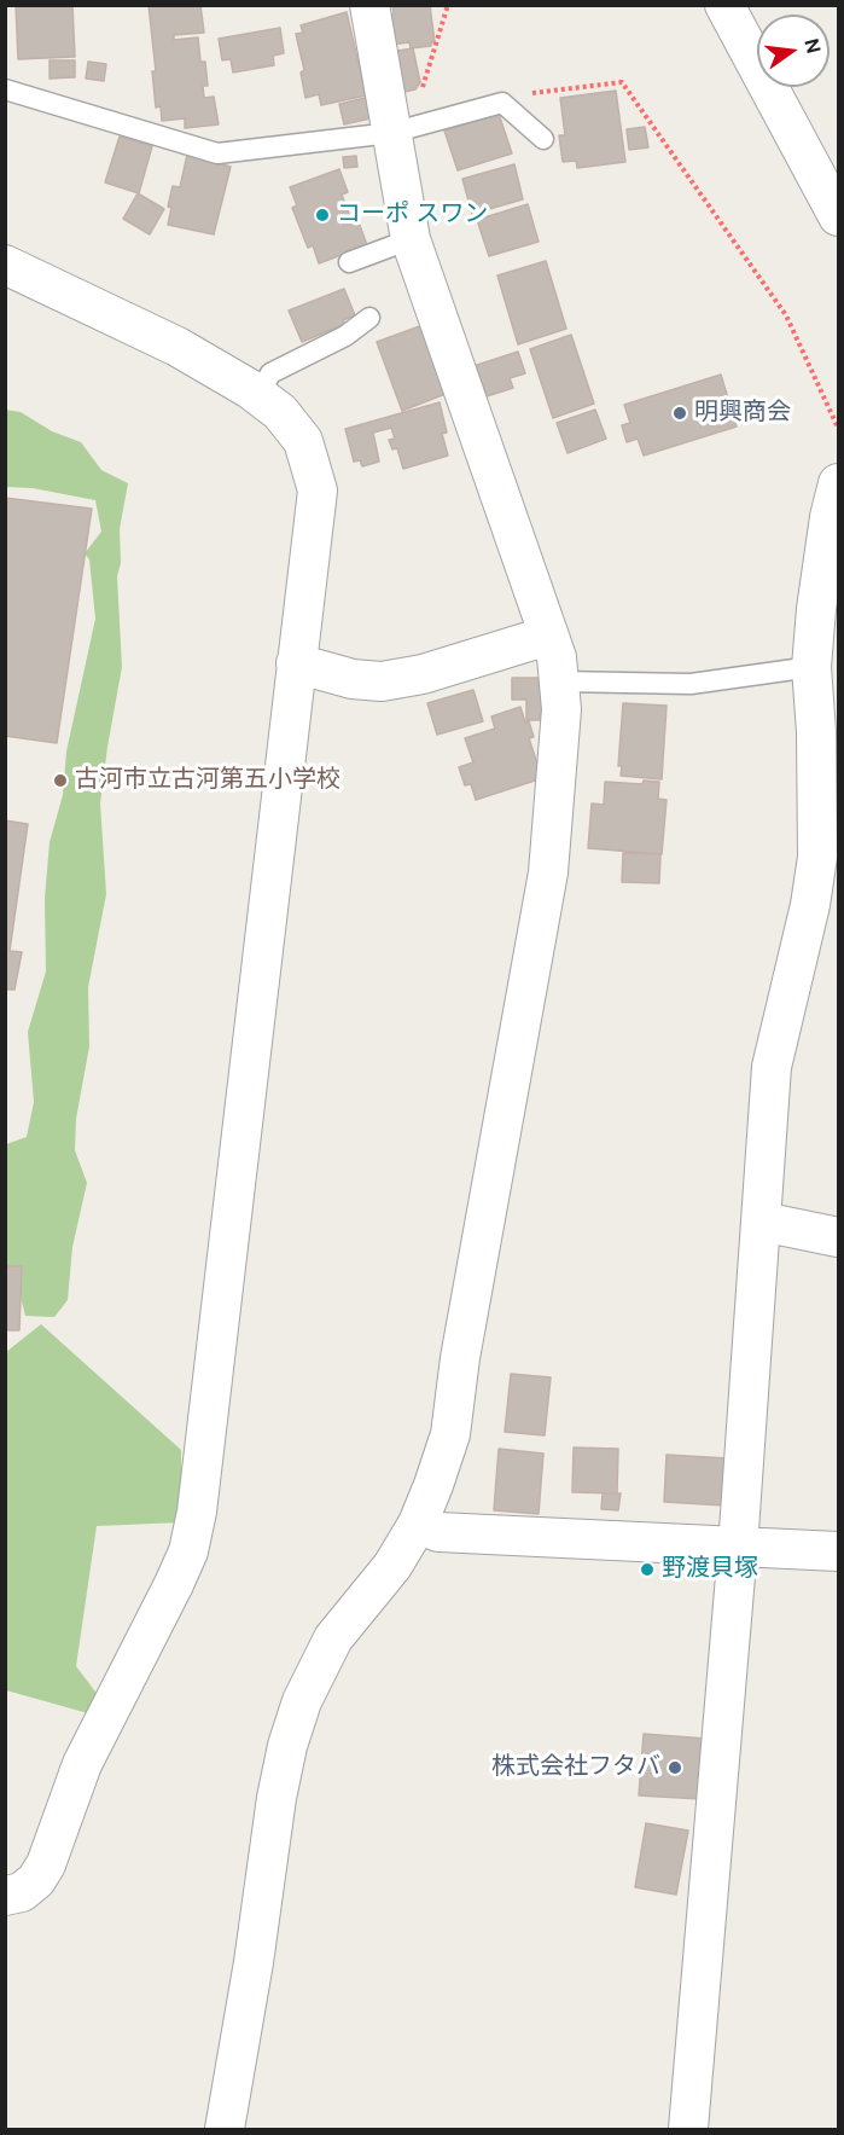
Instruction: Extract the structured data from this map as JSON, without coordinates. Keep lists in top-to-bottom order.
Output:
{
  "places": [
    "コーポ スワン",
    "明興商会",
    "古河市立古河第五小学校",
    "野渡貝塚",
    "株式会社フタバ"
  ],
  "north": "right"
}
